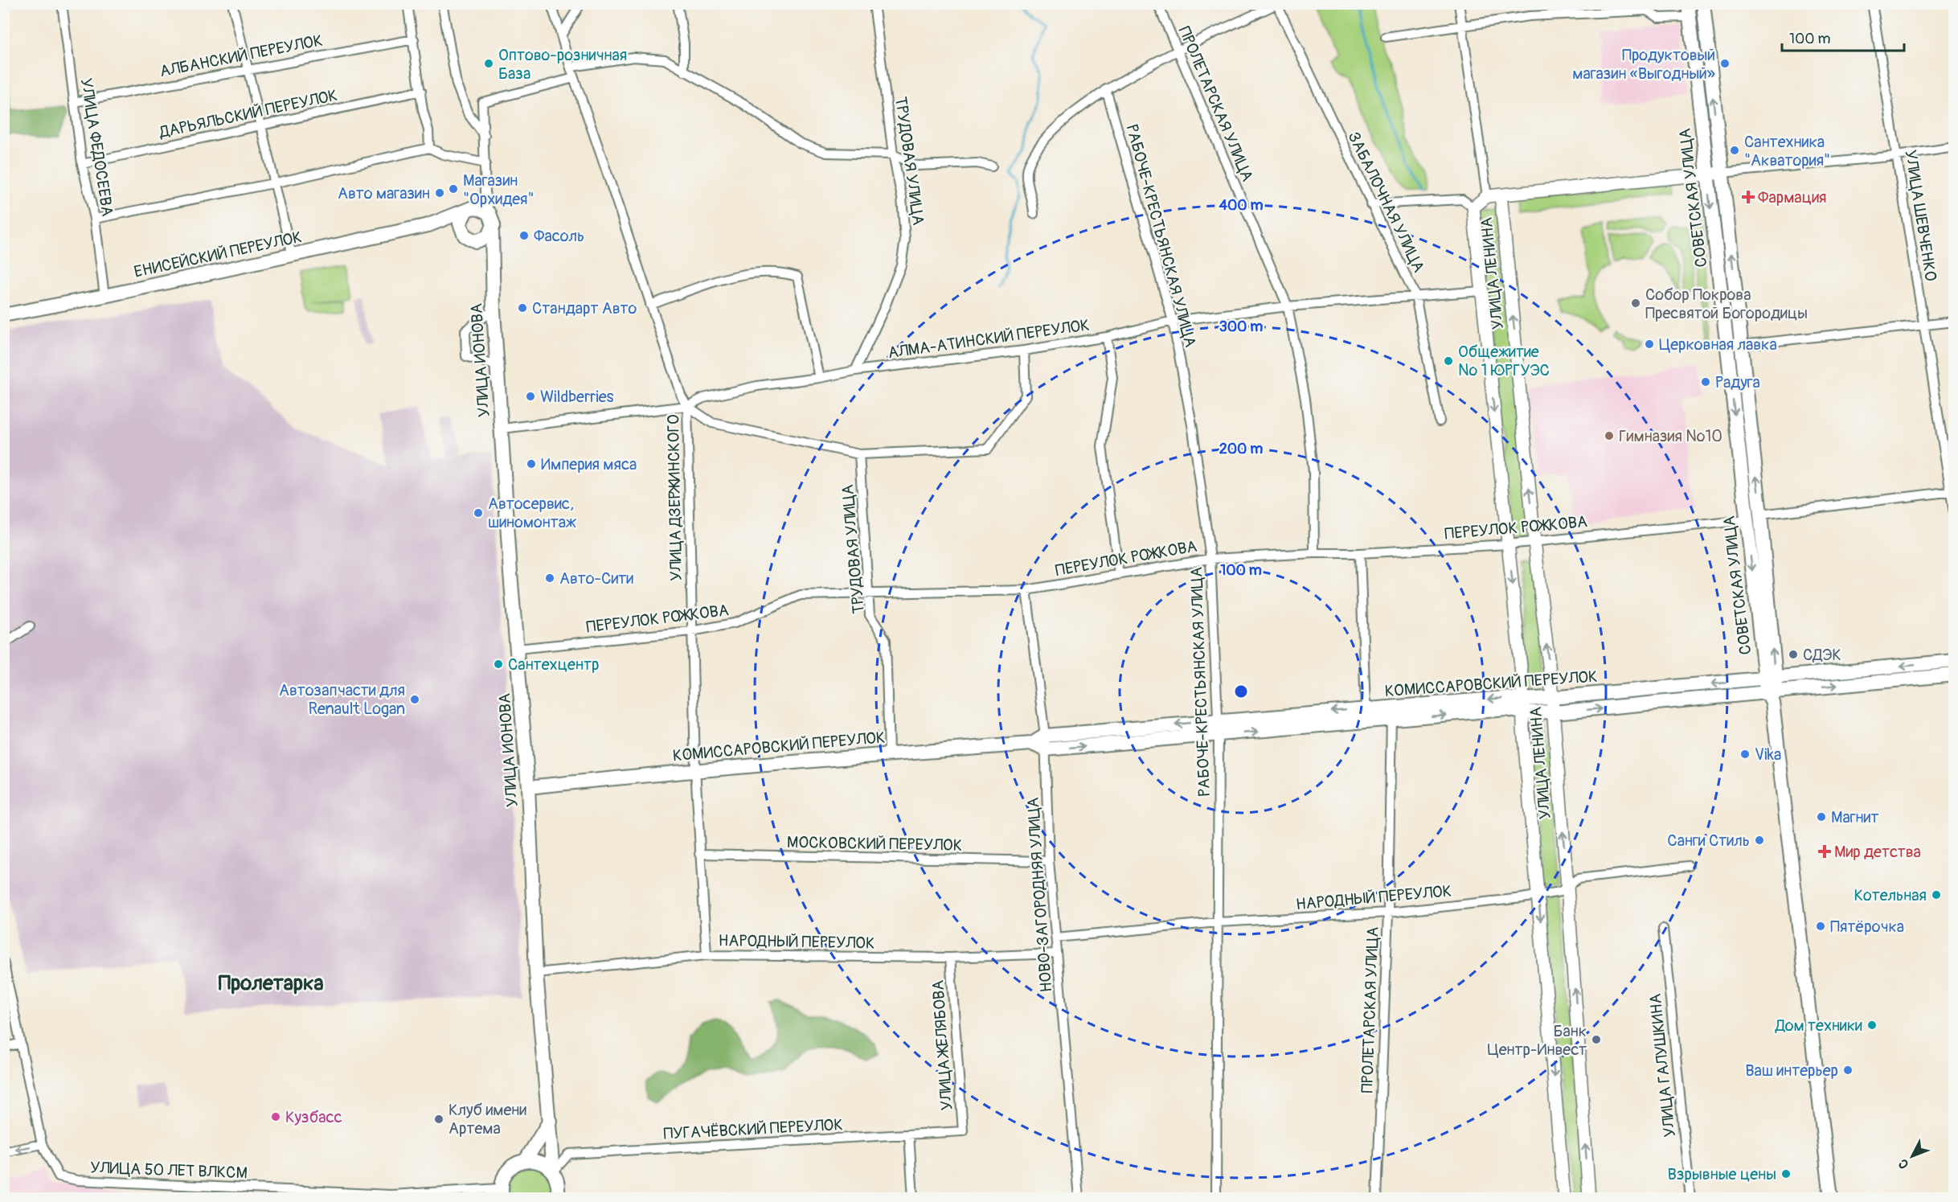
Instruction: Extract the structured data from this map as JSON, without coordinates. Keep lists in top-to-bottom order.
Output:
{
  "streets": {
    "main road": [
      "СОВЕТСКАЯ УЛИЦА",
      "ЕНИСЕЙСКИЙ ПЕРЕУЛОК",
      "УЛИЦА ЛЕНИНА",
      "УЛИЦА ИОНОВА",
      "КОМИССАРОВСКИЙ ПЕРЕУЛОК"
    ],
    "street": [
      "АЛБАНСКИЙ ПЕРЕУЛОК",
      "ПРОЛЕТАРСКАЯ УЛИЦА",
      "ДАРЬЯЛЬСКИЙ ПЕРЕУЛОК",
      "УЛИЦА ФЕДОСЕЕВА",
      "ТРУДОВАЯ УЛИЦА",
      "ЗАБАЛОЧНАЯ УЛИЦА",
      "УЛИЦА ШЕВЧЕНКО",
      "РАБОЧЕ-КРЕСТЬЯНСКАЯ УЛИЦА",
      "АЛМА-АТИНСКИЙ ПЕРЕУЛОК",
      "УЛИЦА ДЗЕРЖИНСКОГО",
      "ПЕРЕУЛОК РОЖКОВА",
      "МОСКОВСКИЙ ПЕРЕУЛОК",
      "НОВО-ЗАГОРОДНЯЯ УЛИЦА",
      "НАРОДНЫЙ ПЕРЕУЛОК",
      "УЛИЦА ЖЕЛЯБОВА",
      "УЛИЦА ГАЛУШКИНА",
      "ПУГАЧЁВСКИЙ ПЕРЕУЛОК",
      "УЛИЦА 50 ЛЕТ ВЛКСМ"
    ]
  },
  "crossings": [
    ["АЛБАНСКИЙ ПЕРЕУЛОК", "УЛИЦА ФЕДОСЕЕВА"],
    ["ПРОЛЕТАРСКАЯ УЛИЦА", "АЛМА-АТИНСКИЙ ПЕРЕУЛОК"],
    ["ПРОЛЕТАРСКАЯ УЛИЦА", "ПЕРЕУЛОК РОЖКОВА"],
    ["ПРОЛЕТАРСКАЯ УЛИЦА", "КОМИССАРОВСКИЙ ПЕРЕУЛОК"],
    ["ПРОЛЕТАРСКАЯ УЛИЦА", "НАРОДНЫЙ ПЕРЕУЛОК"],
    ["ДАРЬЯЛЬСКИЙ ПЕРЕУЛОК", "УЛИЦА ФЕДОСЕЕВА"],
    ["УЛИЦА ФЕДОСЕЕВА", "ЕНИСЕЙСКИЙ ПЕРЕУЛОК"],
    ["ТРУДОВАЯ УЛИЦА", "АЛМА-АТИНСКИЙ ПЕРЕУЛОК"],
    ["ТРУДОВАЯ УЛИЦА", "ПЕРЕУЛОК РОЖКОВА"],
    ["ТРУДОВАЯ УЛИЦА", "КОМИССАРОВСКИЙ ПЕРЕУЛОК"],
    ["СОВЕТСКАЯ УЛИЦА", "ПЕРЕУЛОК РОЖКОВА"],
    ["СОВЕТСКАЯ УЛИЦА", "КОМИССАРОВСКИЙ ПЕРЕУЛОК"],
    ["ЗАБАЛОЧНАЯ УЛИЦА", "АЛМА-АТИНСКИЙ ПЕРЕУЛОК"],
    ["РАБОЧЕ-КРЕСТЬЯНСКАЯ УЛИЦА", "АЛМА-АТИНСКИЙ ПЕРЕУЛОК"],
    ["РАБОЧЕ-КРЕСТЬЯНСКАЯ УЛИЦА", "ПЕРЕУЛОК РОЖКОВА"],
    ["РАБОЧЕ-КРЕСТЬЯНСКАЯ УЛИЦА", "КОМИССАРОВСКИЙ ПЕРЕУЛОК"],
    ["РАБОЧЕ-КРЕСТЬЯНСКАЯ УЛИЦА", "НАРОДНЫЙ ПЕРЕУЛОК"],
    ["ЕНИСЕЙСКИЙ ПЕРЕУЛОК", "УЛИЦА ИОНОВА"],
    ["УЛИЦА ЛЕНИНА", "АЛМА-АТИНСКИЙ ПЕРЕУЛОК"],
    ["УЛИЦА ЛЕНИНА", "ПЕРЕУЛОК РОЖКОВА"],
    ["УЛИЦА ЛЕНИНА", "КОМИССАРОВСКИЙ ПЕРЕУЛОК"],
    ["УЛИЦА ЛЕНИНА", "НАРОДНЫЙ ПЕРЕУЛОК"],
    ["АЛМА-АТИНСКИЙ ПЕРЕУЛОК", "УЛИЦА ИОНОВА"],
    ["АЛМА-АТИНСКИЙ ПЕРЕУЛОК", "УЛИЦА ДЗЕРЖИНСКОГО"],
    ["УЛИЦА ИОНОВА", "ПЕРЕУЛОК РОЖКОВА"],
    ["УЛИЦА ИОНОВА", "КОМИССАРОВСКИЙ ПЕРЕУЛОК"],
    ["УЛИЦА ИОНОВА", "НАРОДНЫЙ ПЕРЕУЛОК"],
    ["УЛИЦА ИОНОВА", "ПУГАЧЁВСКИЙ ПЕРЕУЛОК"],
    ["УЛИЦА ДЗЕРЖИНСКОГО", "ПЕРЕУЛОК РОЖКОВА"],
    ["УЛИЦА ДЗЕРЖИНСКОГО", "КОМИССАРОВСКИЙ ПЕРЕУЛОК"],
    ["УЛИЦА ДЗЕРЖИНСКОГО", "МОСКОВСКИЙ ПЕРЕУЛОК"],
    ["УЛИЦА ДЗЕРЖИНСКОГО", "НАРОДНЫЙ ПЕРЕУЛОК"],
    ["ПЕРЕУЛОК РОЖКОВА", "НОВО-ЗАГОРОДНЯЯ УЛИЦА"],
    ["КОМИССАРОВСКИЙ ПЕРЕУЛОК", "НОВО-ЗАГОРОДНЯЯ УЛИЦА"],
    ["МОСКОВСКИЙ ПЕРЕУЛОК", "НОВО-ЗАГОРОДНЯЯ УЛИЦА"],
    ["НОВО-ЗАГОРОДНЯЯ УЛИЦА", "НАРОДНЫЙ ПЕРЕУЛОК"],
    ["НАРОДНЫЙ ПЕРЕУЛОК", "УЛИЦА ЖЕЛЯБОВА"],
    ["УЛИЦА ЖЕЛЯБОВА", "ПУГАЧЁВСКИЙ ПЕРЕУЛОК"]
  ],
  "districts": ["Пролетарка"],
  "places": {
    "other": [
      "Оптово-розничная База",
      "Продуктовый магазин «Выгодный»",
      "Сантехника \"Акватория\"",
      "Магазин \"Орхидея\"",
      "Авто магазин",
      "Фасоль",
      "Собор Покрова Пресвятой Богородицы",
      "Стандарт Авто",
      "Церковная лавка",
      "Общежитие № 1 ЮРГУЭС",
      "Радуга",
      "Wildberries",
      "Гимназия №10",
      "Империя мяса",
      "Автосервис, шиномонтаж",
      "Авто-Сити",
      "СДЭК",
      "Сантехцентр",
      "Автозапчасти для Renault Logan",
      "Vika",
      "Магнит",
      "Санги Стиль",
      "Котельная",
      "Пятёрочка",
      "Дом техники",
      "Банк Центр-Инвест",
      "Ваш интерьер",
      "Кузбасс",
      "Клуб имени Артема",
      "Взрывные цены"
    ],
    "health": ["Фармация", "Мир детства"]
  },
  "scale_bar": "100 m",
  "north": "bottom left",
  "rings": [
    "400 m",
    "300 m",
    "200 m",
    "100 m"
  ]
}
